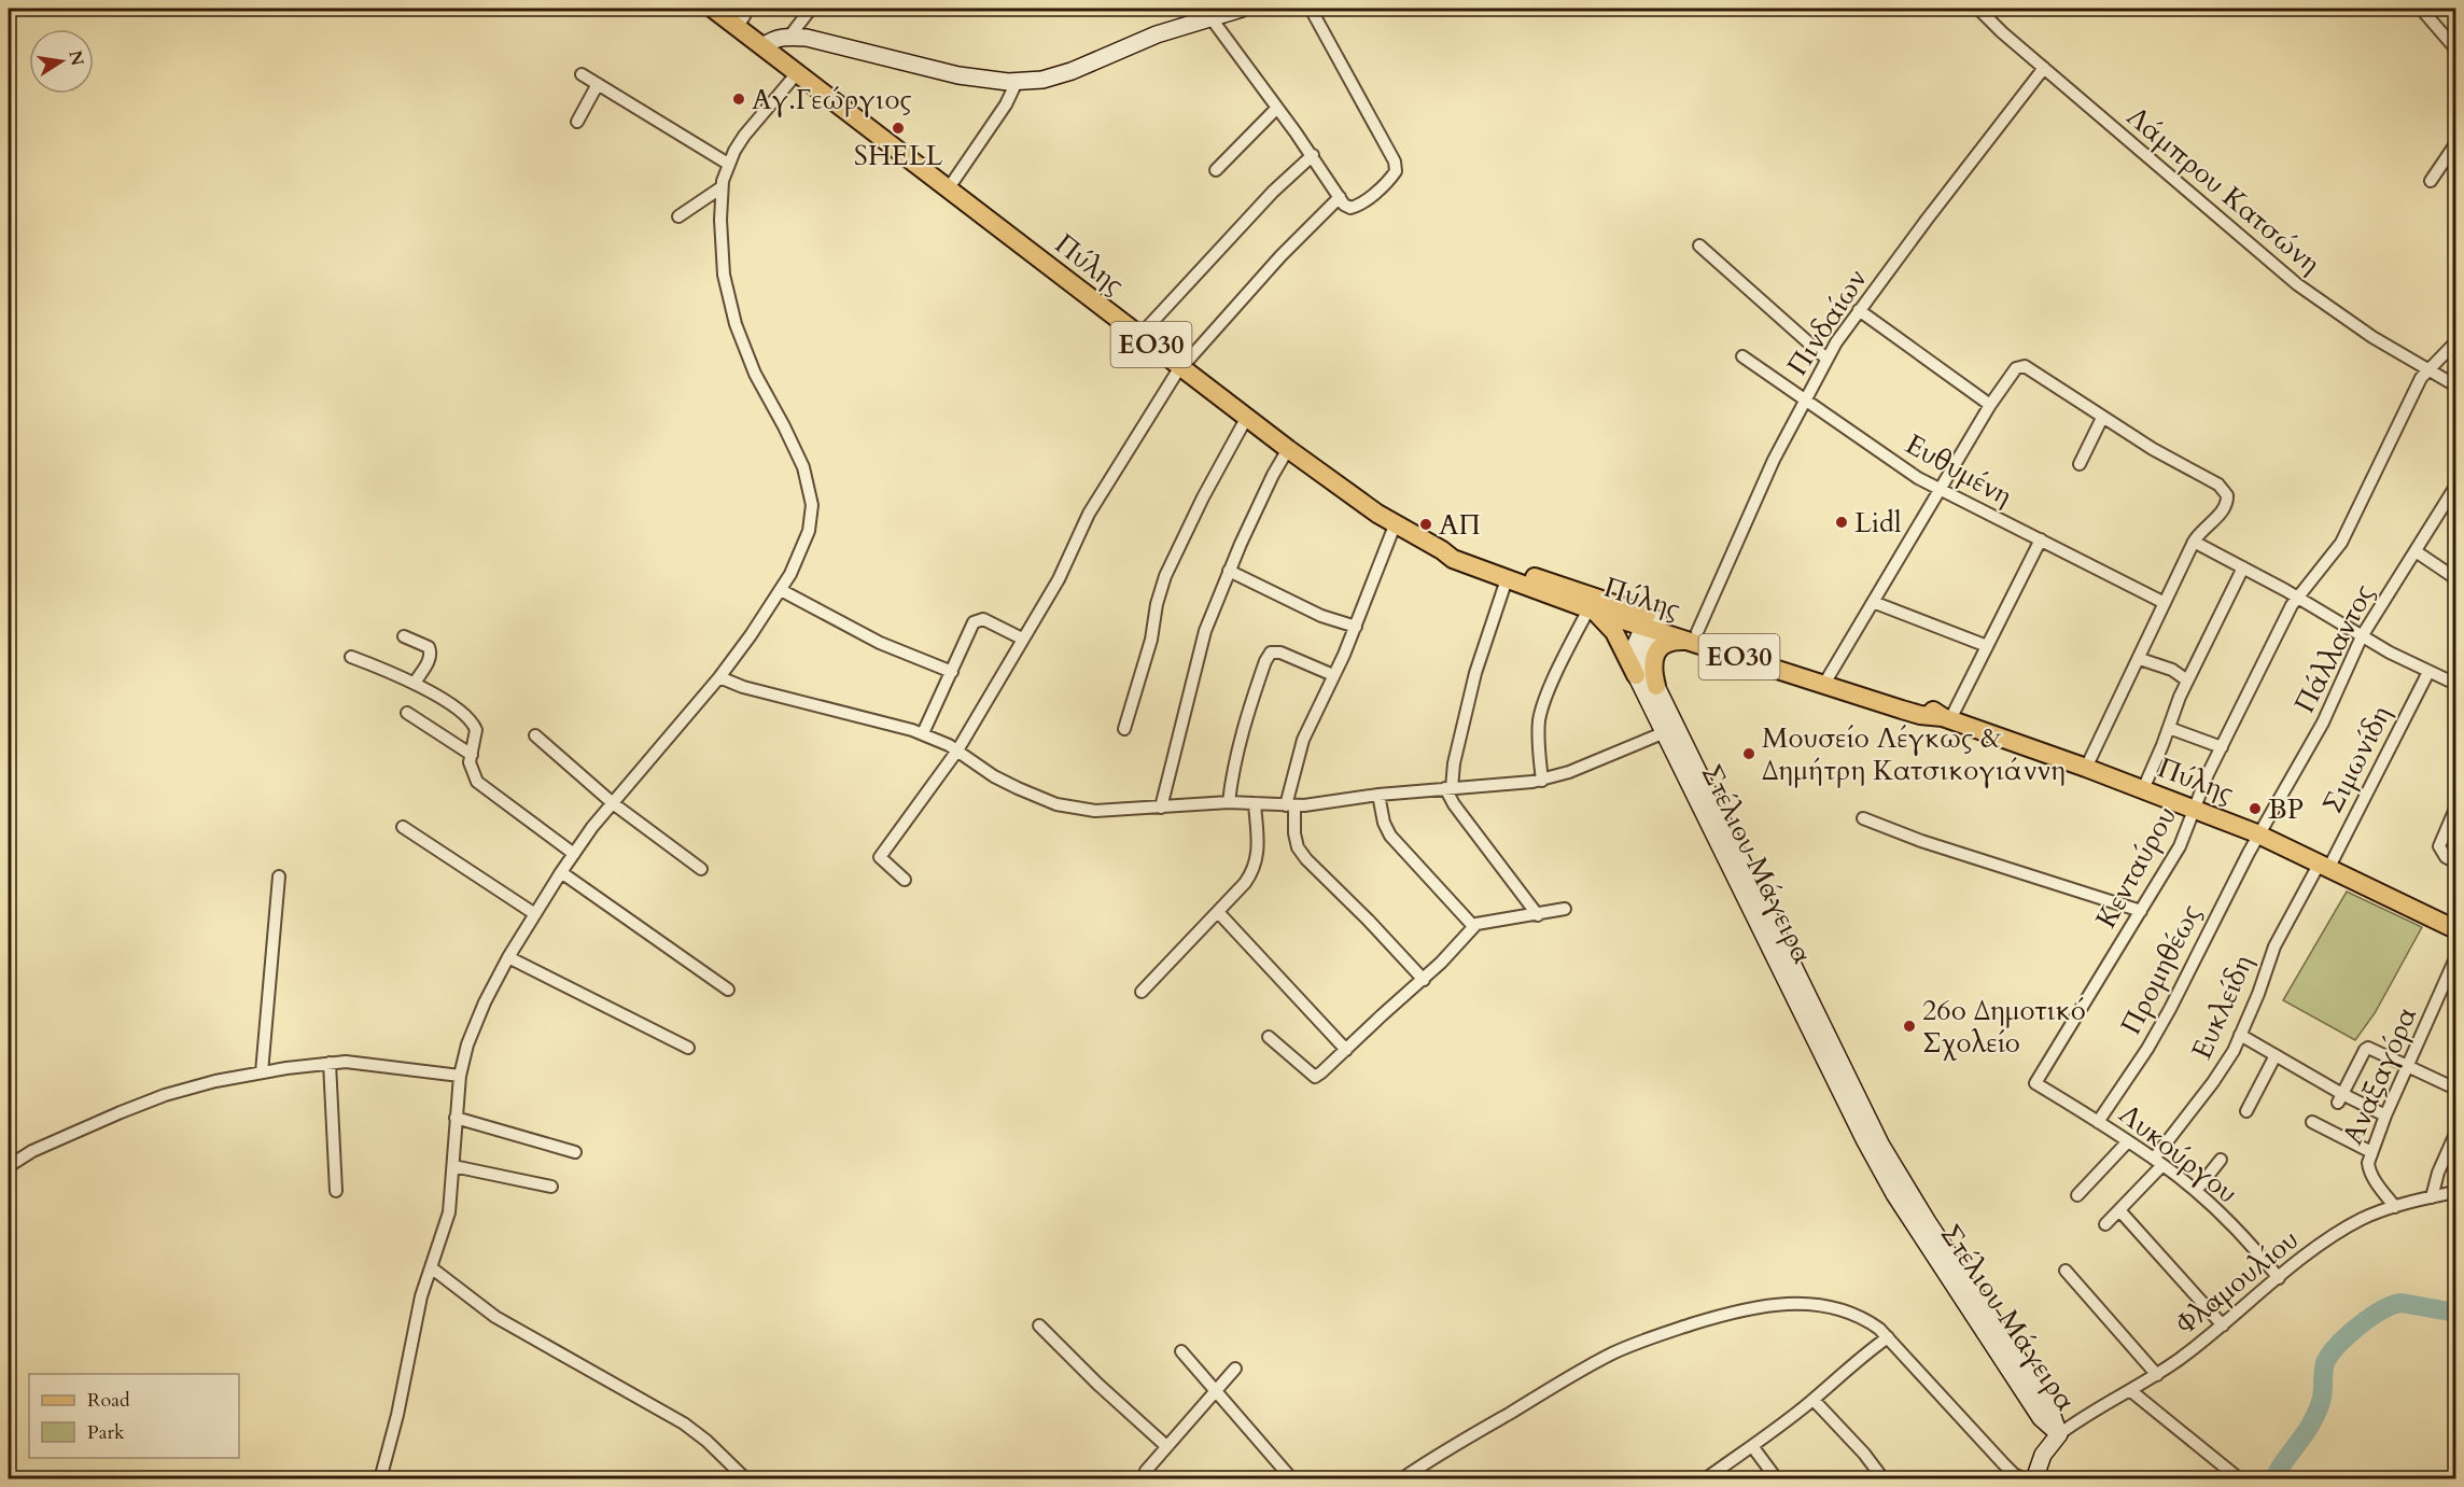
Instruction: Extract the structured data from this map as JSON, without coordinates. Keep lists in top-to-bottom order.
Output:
{
  "streets": {
    "main road": ["Πύλης", "ΕΟ30", "Στέλιου Μάγειρα"],
    "street": [
      "Λάμπρου Κατσώνη",
      "Πινδαίων",
      "Ευθυμένη",
      "Πάλλαντος",
      "Σιμωνίδη",
      "Κενταύρου",
      "Προμηθέως",
      "Ευκλείδη",
      "Αναξαγόρα",
      "Λυκούργου",
      "Φλαμουλίου"
    ]
  },
  "crossings": [
    ["Λάμπρου Κατσώνη", "Πινδαίων"],
    ["Λάμπρου Κατσώνη", "Κενταύρου"],
    ["Πύλης", "Πινδαίων"],
    ["Πύλης", "Πάλλαντος"],
    ["Πύλης", "Σιμωνίδη"],
    ["Πύλης", "Στέλιου Μάγειρα"],
    ["Πύλης", "Κενταύρου"],
    ["Πύλης", "Προμηθέως"],
    ["Πύλης", "Ευκλείδη"],
    ["Πινδαίων", "Ευθυμένη"],
    ["Πάλλαντος", "Προμηθέως"],
    ["Σιμωνίδη", "Ευκλείδη"],
    ["Στέλιου Μάγειρα", "Φλαμουλίου"],
    ["Κενταύρου", "Λυκούργου"],
    ["Προμηθέως", "Λυκούργου"],
    ["Ευκλείδη", "Λυκούργου"],
    ["Αναξαγόρα", "Φλαμουλίου"],
    ["Λυκούργου", "Φλαμουλίου"]
  ],
  "places": [
    "Αγ.Γεώργιος",
    "SHELL",
    "Lidl",
    "ΑΠ",
    "Μουσείο Λέγκως & Δημήτρη Κατσικογιάννη",
    "BP",
    "26ο Δημοτικό Σχολείο"
  ],
  "legend": ["Road", "Park"],
  "north": "right"
}
